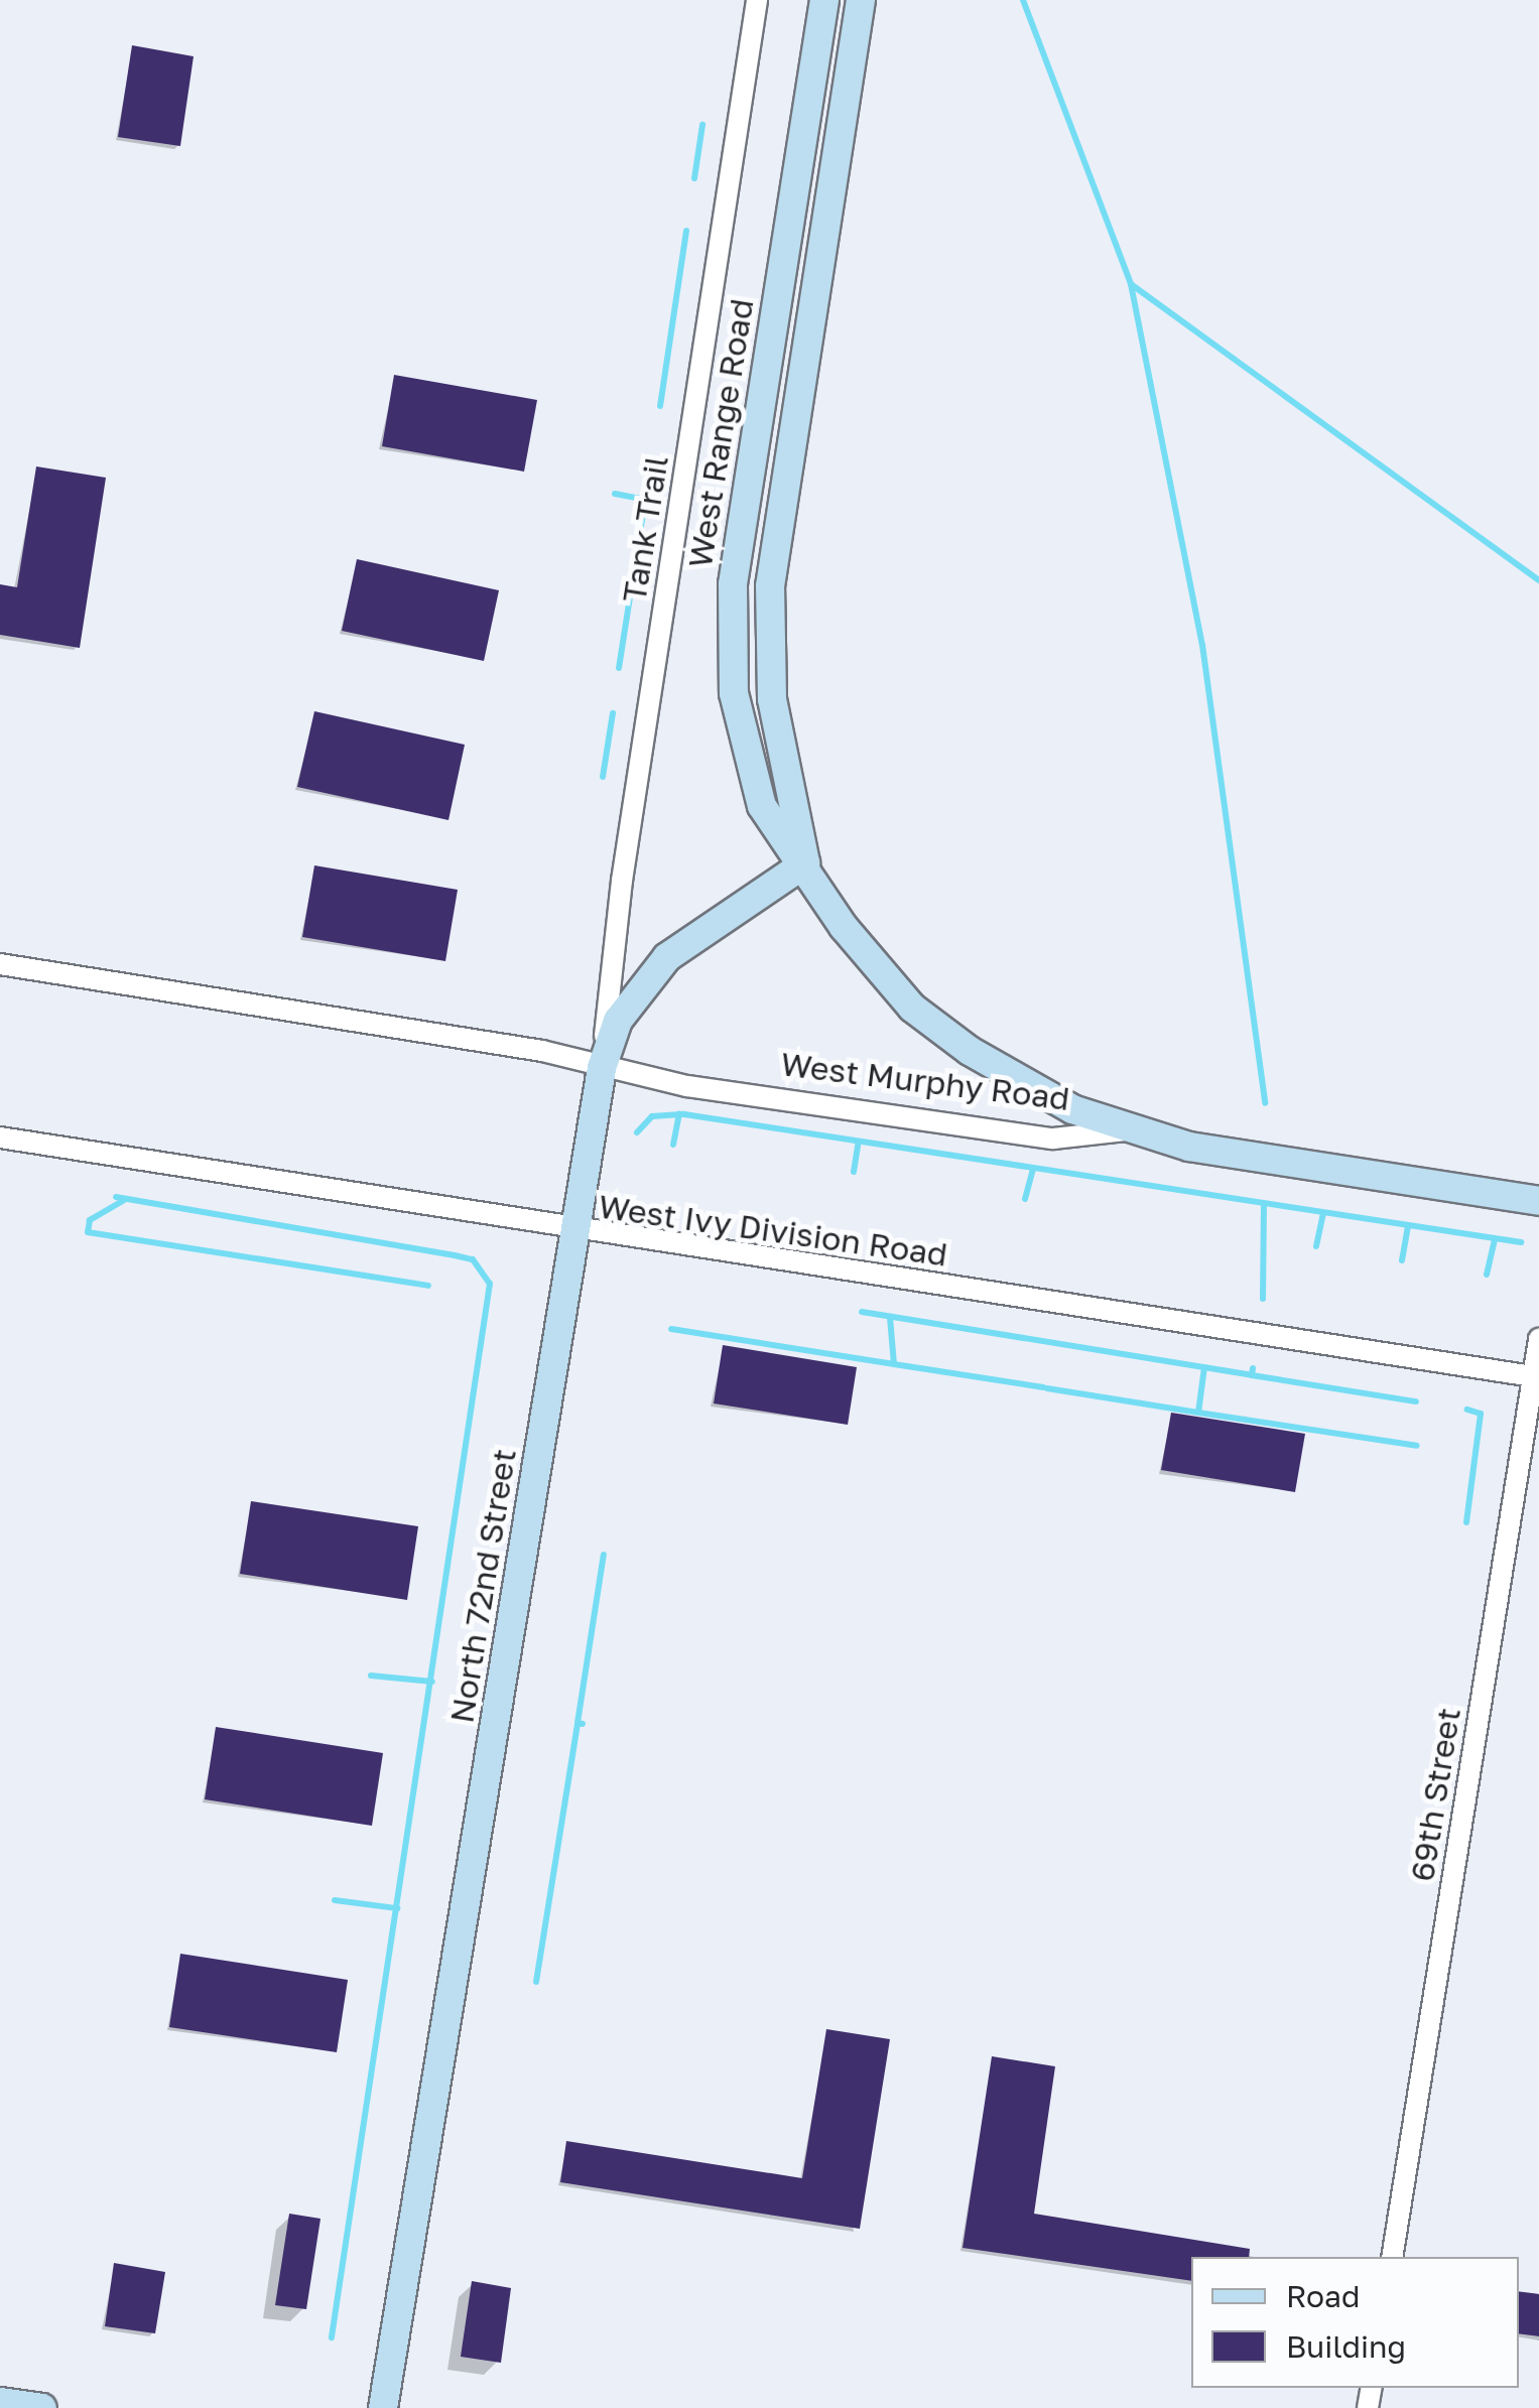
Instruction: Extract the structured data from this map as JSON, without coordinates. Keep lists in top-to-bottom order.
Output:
{
  "streets": {
    "street": [
      "West Range Road",
      "Tank Trail",
      "West Murphy Road",
      "West Ivy Division Road",
      "North 72nd Street",
      "69th Street"
    ]
  },
  "crossings": [
    ["West Range Road", "West Murphy Road"],
    ["West Range Road", "North 72nd Street"],
    ["Tank Trail", "West Murphy Road"],
    ["Tank Trail", "North 72nd Street"],
    ["West Murphy Road", "North 72nd Street"],
    ["West Ivy Division Road", "North 72nd Street"],
    ["West Ivy Division Road", "69th Street"]
  ],
  "legend": ["Road", "Building"]
}
